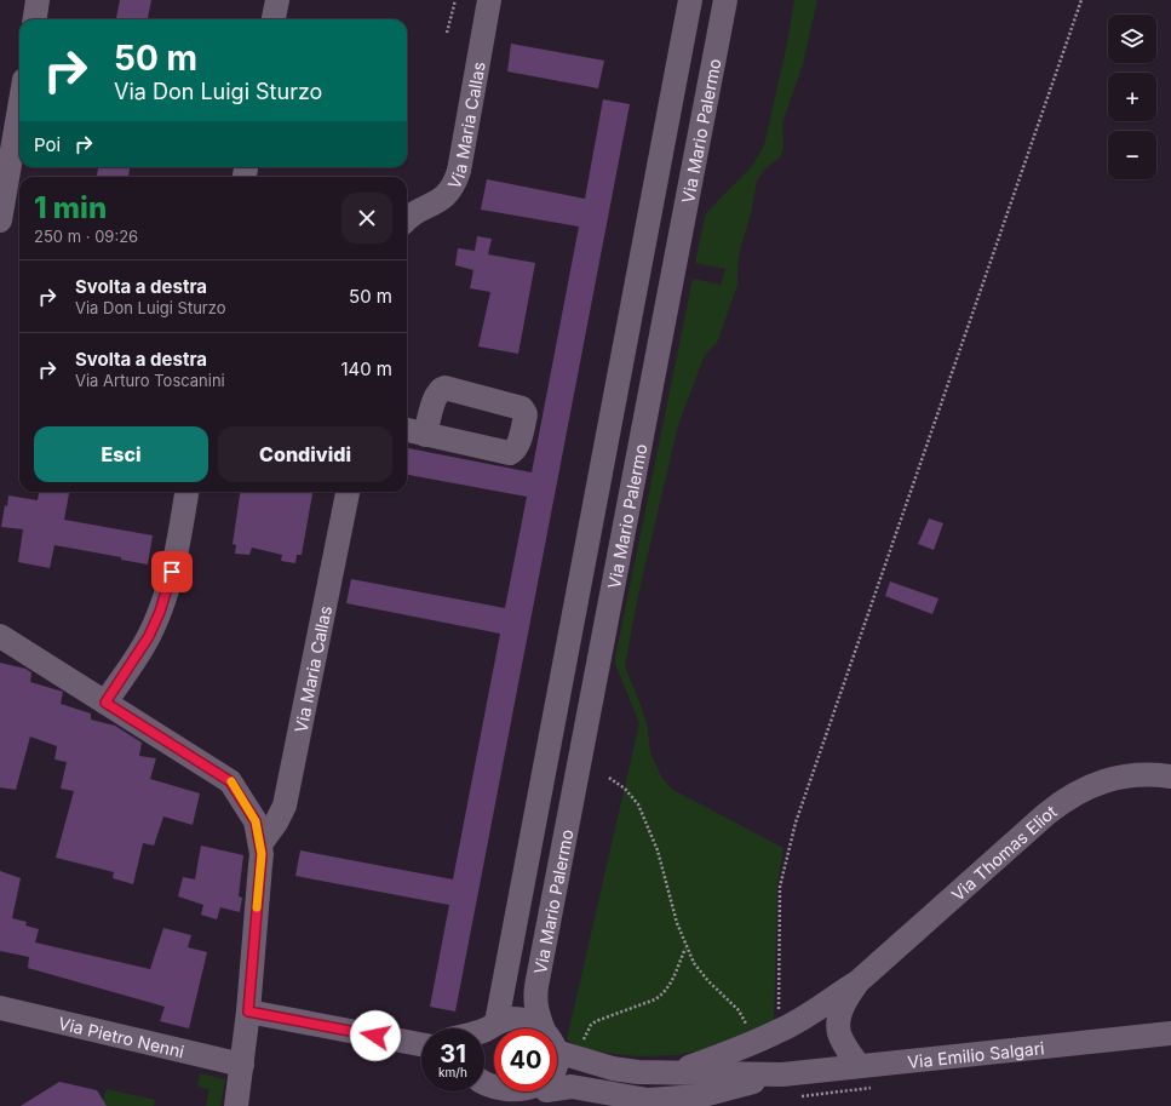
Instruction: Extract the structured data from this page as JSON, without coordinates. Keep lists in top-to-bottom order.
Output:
{
  "streets": {
    "street": [
      "Via Maria Callas",
      "Via Mario Palermo",
      "Via Thomas Eliot",
      "Via Pietro Nenni",
      "Via Emilio Salgari"
    ]
  },
  "crossings": [
    ["Via Thomas Eliot", "Via Emilio Salgari"]
  ],
  "page": {
    "map_buttons": ["+", "−"],
    "turn": ["50 m", "Via Don Luigi Sturzo"],
    "then": "Poi",
    "heading": ["1 min", "250 m · 09:26"],
    "list": [
      {
        "name": "Svolta a destra",
        "note": "Via Don Luigi Sturzo",
        "value": "50 m"
      },
      {
        "name": "Svolta a destra",
        "note": "Via Arturo Toscanini",
        "value": "140 m"
      }
    ],
    "buttons": ["Esci", "Condividi"],
    "speed": "31 km/h",
    "limit": "40"
  }
}
